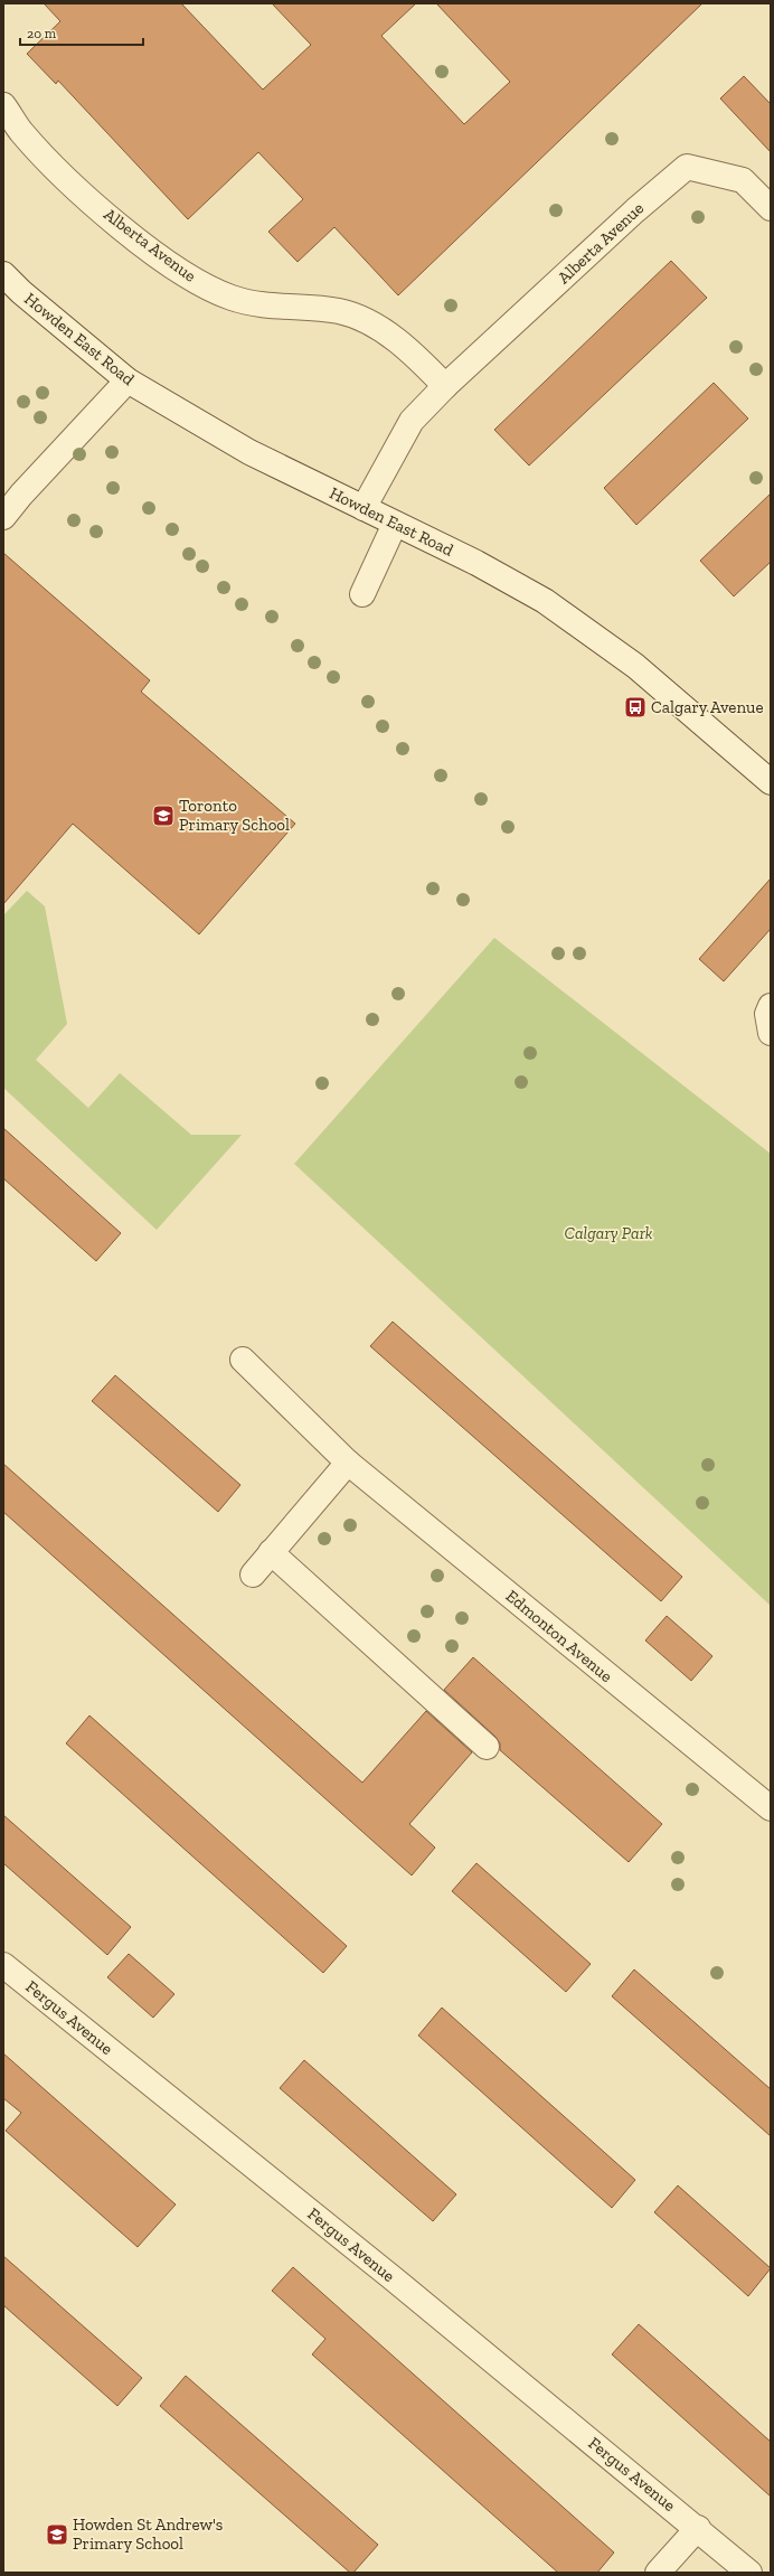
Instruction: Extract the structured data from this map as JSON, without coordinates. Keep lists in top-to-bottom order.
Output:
{
  "streets": {
    "street": [
      "Alberta Avenue",
      "Howden East Road",
      "Edmonton Avenue",
      "Fergus Avenue"
    ]
  },
  "crossings": [
    ["Alberta Avenue", "Howden East Road"]
  ],
  "parks": ["Calgary Park"],
  "places": {
    "bus stop": ["Calgary Avenue"],
    "school or university": ["Toronto Primary School", "Howden St Andrew's Primary School"]
  },
  "scale_bar": "20 m"
}
